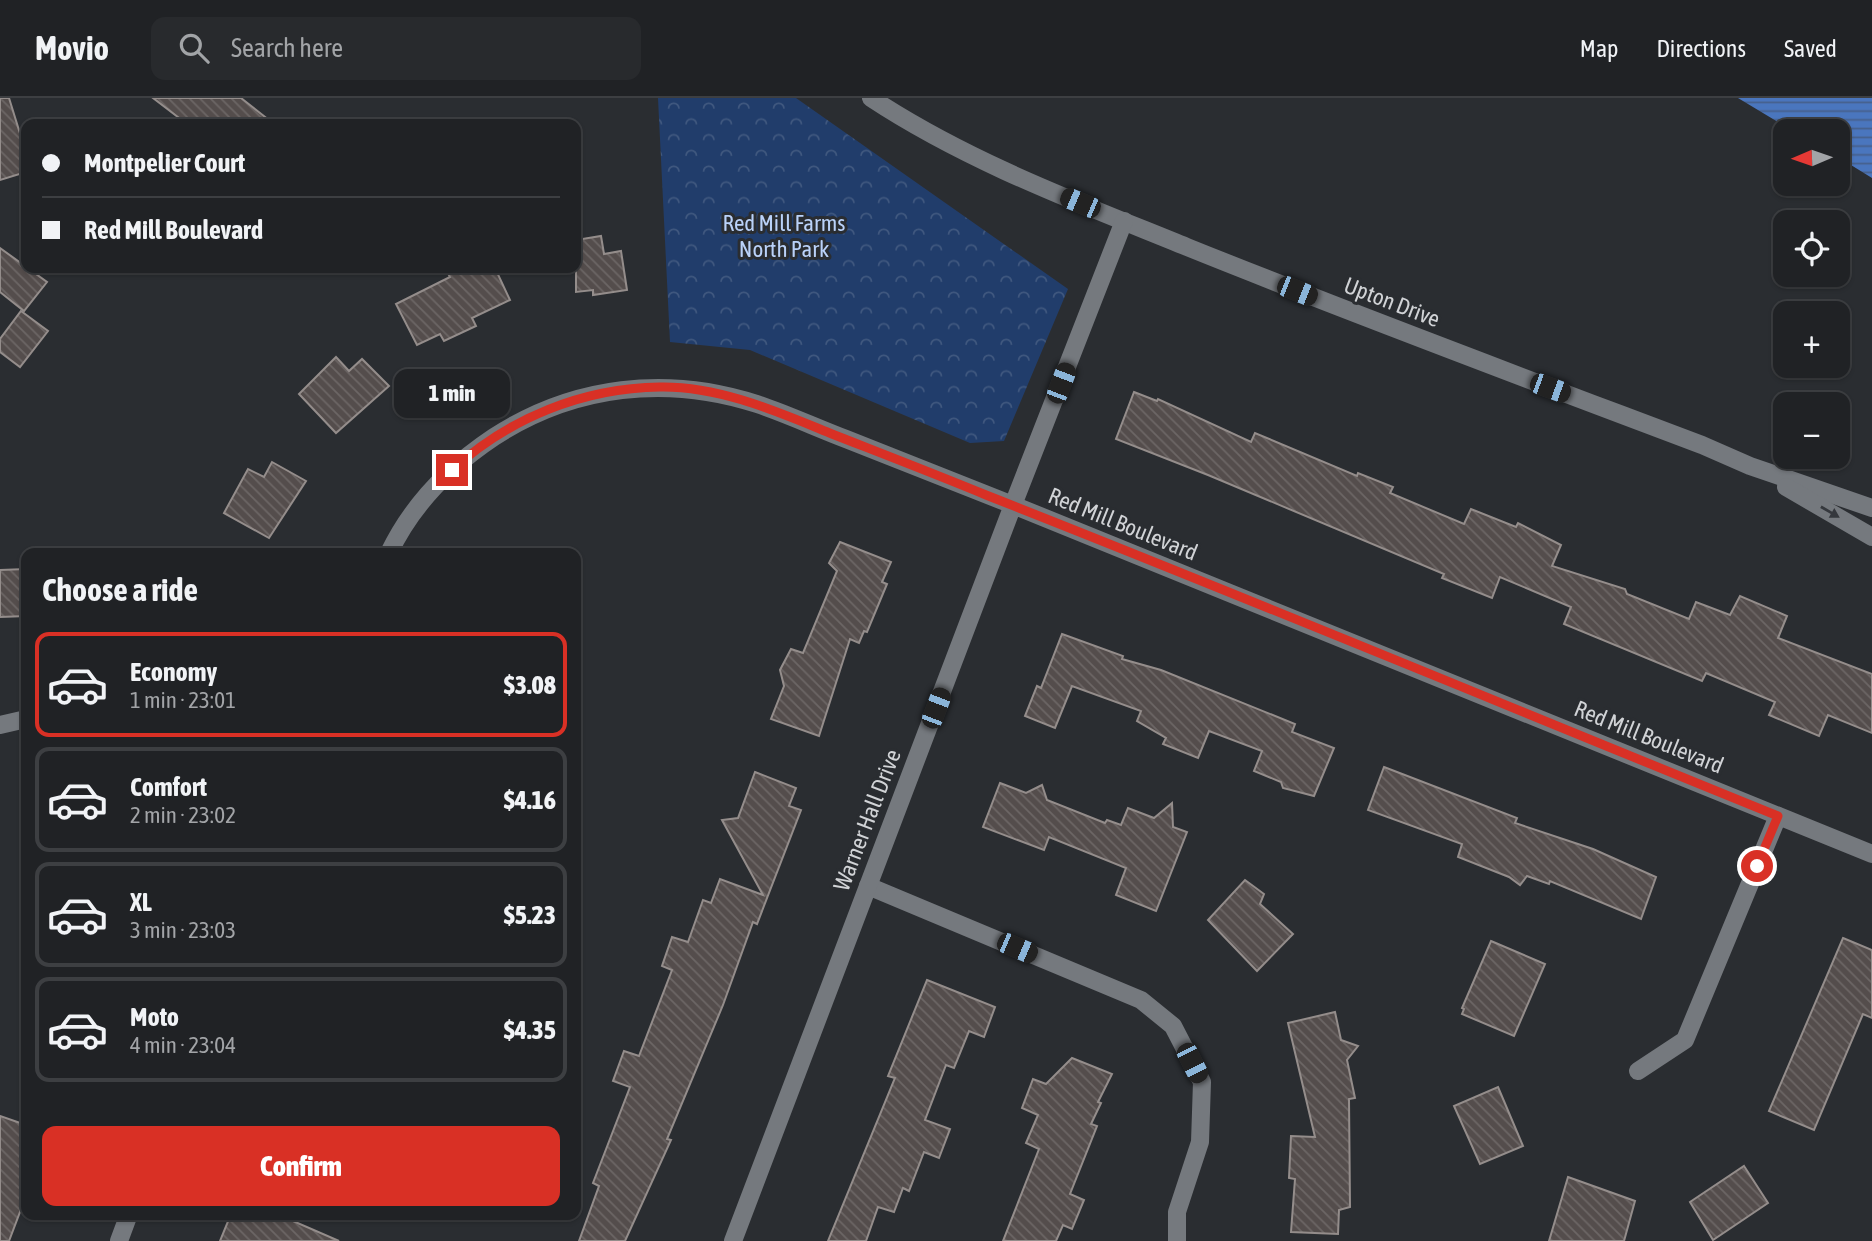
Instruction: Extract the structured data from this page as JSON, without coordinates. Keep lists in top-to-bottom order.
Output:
{
  "streets": {
    "street": ["Upton Drive", "Red Mill Boulevard", "Warner Hall Drive"]
  },
  "crossings": [
    ["Upton Drive", "Warner Hall Drive"],
    ["Red Mill Boulevard", "Warner Hall Drive"]
  ],
  "parks": ["Red Mill Farms North Park"],
  "north": "left",
  "page": {
    "header": "Movio",
    "search": "Search here",
    "nav": ["Map", "Directions", "Saved"],
    "map_buttons": ["+", "−"],
    "banner": ["Montpelier Court", "Red Mill Boulevard"],
    "bubble": "1 min",
    "heading": "Choose a ride",
    "list": [
      {
        "name": "Economy",
        "note": "1 min · 23:01",
        "value": "$3.08"
      },
      {
        "name": "Comfort",
        "note": "2 min · 23:02",
        "value": "$4.16"
      },
      {
        "name": "XL",
        "note": "3 min · 23:03",
        "value": "$5.23"
      },
      {
        "name": "Moto",
        "note": "4 min · 23:04",
        "value": "$4.35"
      }
    ],
    "buttons": "Confirm"
  }
}
